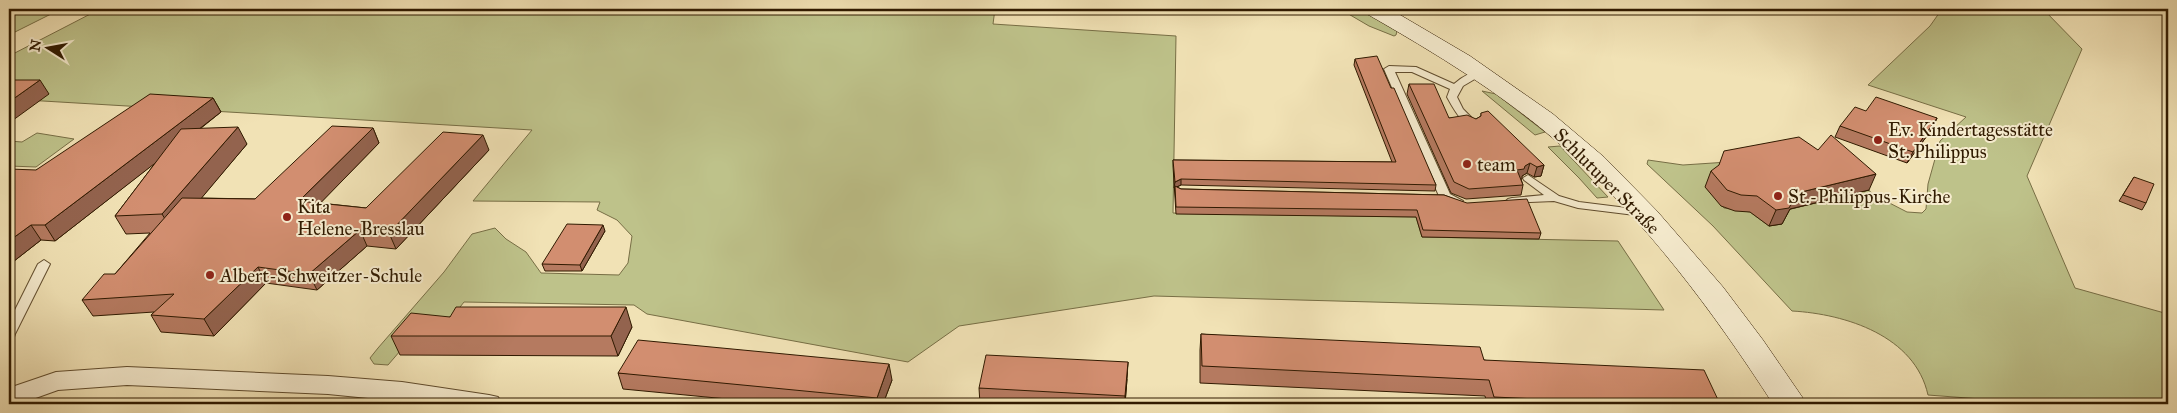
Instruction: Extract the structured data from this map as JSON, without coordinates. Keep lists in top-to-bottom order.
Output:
{
  "streets": {
    "main road": ["Schlutuper Straße"]
  },
  "places": [
    "Ev. Kindertagesstätte St. Philippus",
    "team",
    "St.-Philippus-Kirche",
    "Kita Helene-Bresslau",
    "Albert-Schweitzer-Schule"
  ],
  "north": "left"
}
